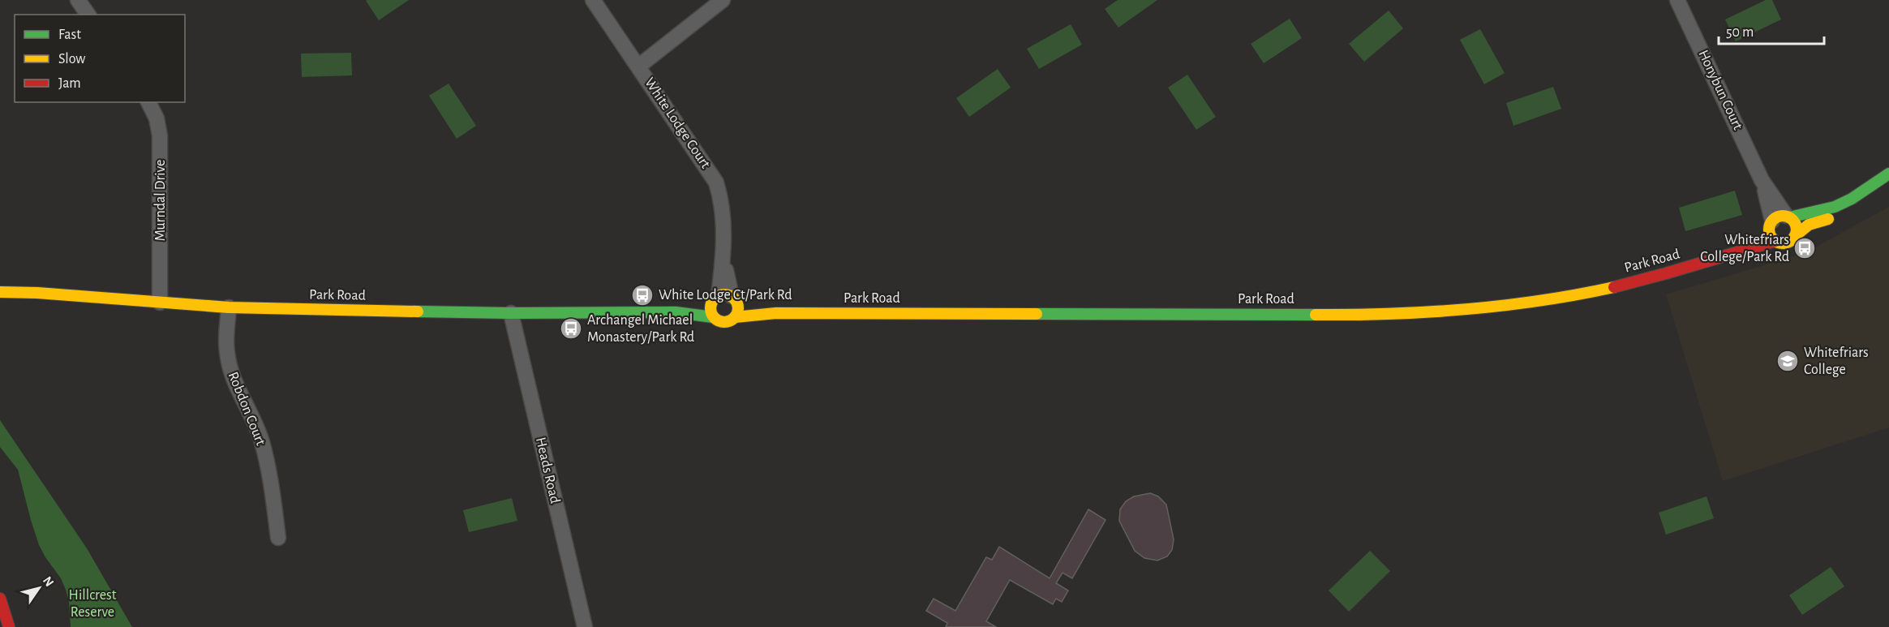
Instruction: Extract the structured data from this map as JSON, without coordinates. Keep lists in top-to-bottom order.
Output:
{
  "streets": {
    "main road": ["Park Road"],
    "street": [
      "Honybun Court",
      "White Lodge Court",
      "Murndal Drive",
      "Robdon Court",
      "Heads Road"
    ]
  },
  "crossings": [
    ["Honybun Court", "Park Road"],
    ["White Lodge Court", "Park Road"],
    ["Murndal Drive", "Park Road"],
    ["Park Road", "Robdon Court"],
    ["Park Road", "Heads Road"]
  ],
  "parks": ["Hillcrest Reserve"],
  "places": {
    "bus stop": ["Whitefriars College/Park Rd", "White Lodge Ct/Park Rd", "Archangel Michael Monastery/Park Rd"],
    "school or university": ["Whitefriars College"]
  },
  "legend": ["Fast", "Slow", "Jam"],
  "scale_bar": "50 m",
  "north": "top right"
}
